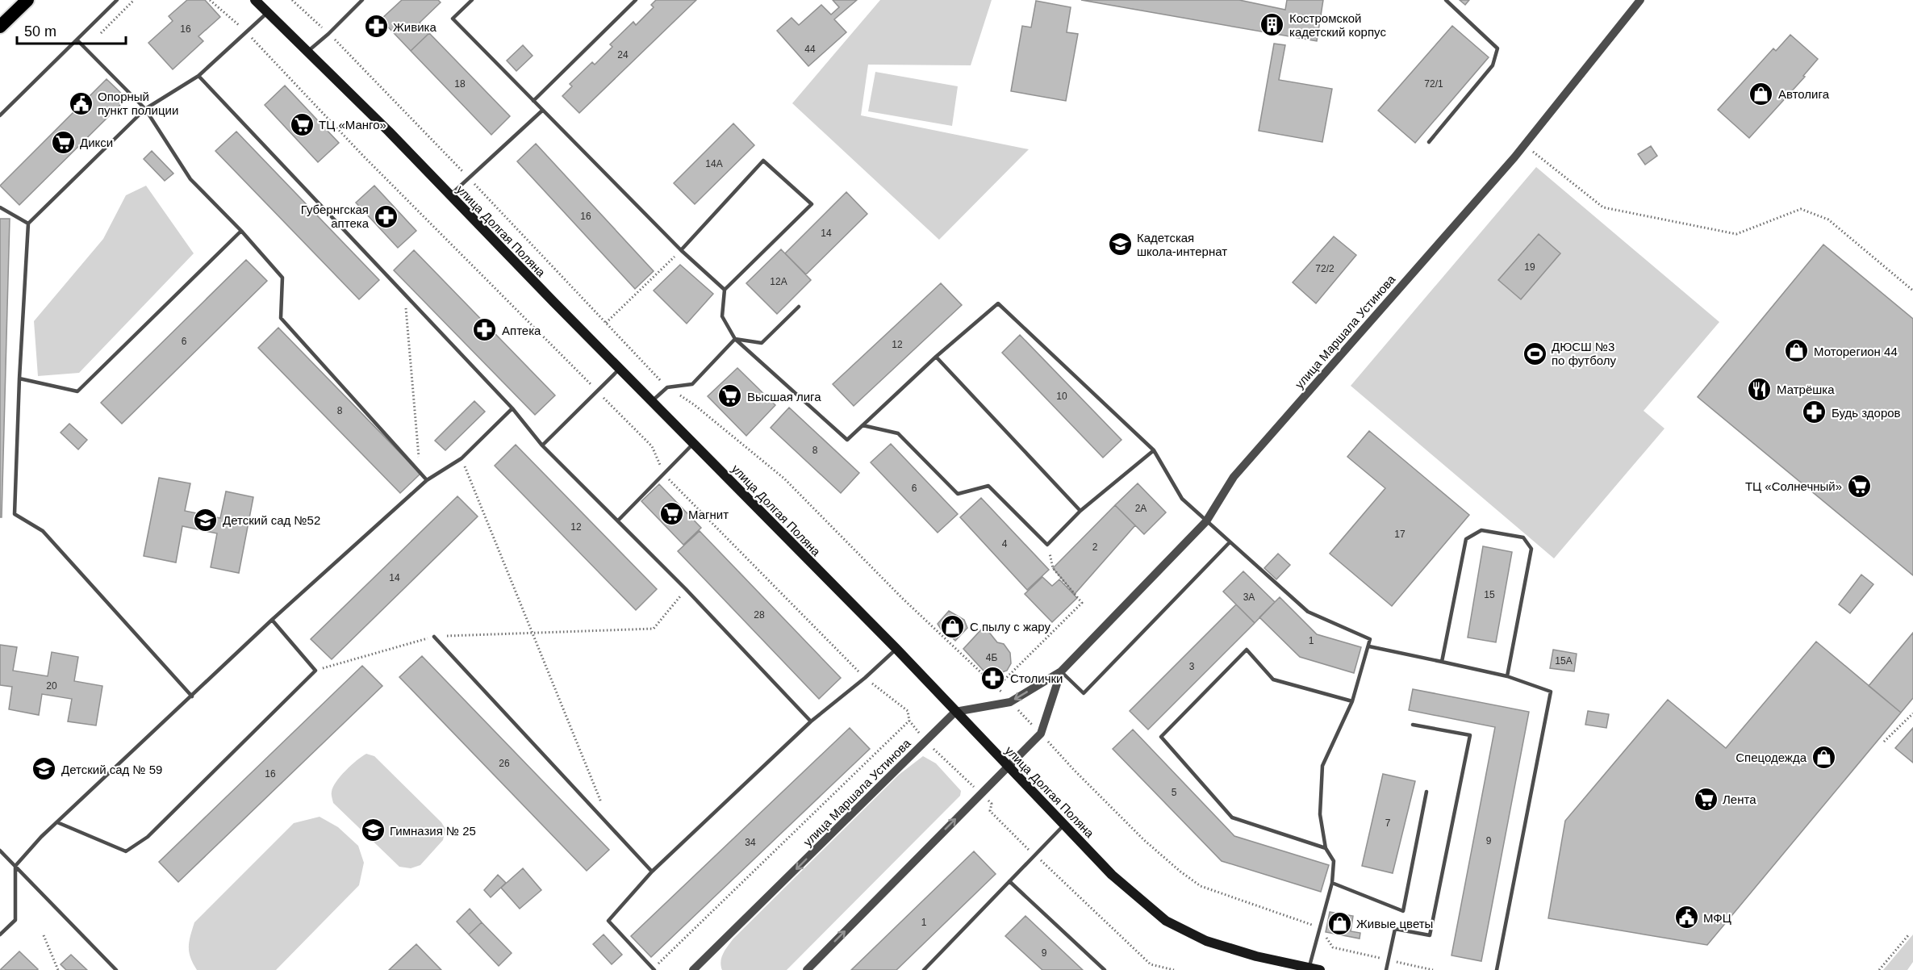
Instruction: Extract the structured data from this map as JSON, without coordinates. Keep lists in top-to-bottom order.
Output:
{
  "streets": {
    "main road": ["улица Долгая Поляна"],
    "street": ["улица Маршала Устинова"]
  },
  "crossings": [
    ["улица Долгая Поляна", "улица Маршала Устинова"]
  ],
  "places": {
    "building": ["Костромской кадетский корпус"],
    "pharmacy": [
      "Живика",
      "Губернгская аптека",
      "Аптека",
      "Будь здоров",
      "Столички"
    ],
    "shop": [
      "Автолига",
      "Моторегион 44",
      "C пылу с жару",
      "Спецодежда",
      "Живые цветы"
    ],
    "public building": ["Опорный пункт полиции", "МФЦ"],
    "supermarket": [
      "ТЦ «Манго»",
      "Дикси",
      "Высшая лига",
      "ТЦ «Солнечный»",
      "Магнит",
      "Лента"
    ],
    "school or university": [
      "Кадетская школа-интернат",
      "Детский сад №52",
      "Детский сад № 59",
      "Гимназия № 25"
    ],
    "sports": ["ДЮСШ №3 по футболу"],
    "restaurant": ["Матрёшка"]
  },
  "house_numbers": [
    "16",
    "44",
    "24",
    "18",
    "72/1",
    "14А",
    "16",
    "14",
    "19",
    "72/2",
    "12А",
    "6",
    "12",
    "10",
    "8",
    "8",
    "6",
    "2А",
    "12",
    "17",
    "4",
    "2",
    "14",
    "15",
    "3А",
    "28",
    "1",
    "4Б",
    "15А",
    "3",
    "20",
    "26",
    "16",
    "5",
    "7",
    "9",
    "34",
    "1",
    "9"
  ],
  "scale_bar": "50 m"
}
